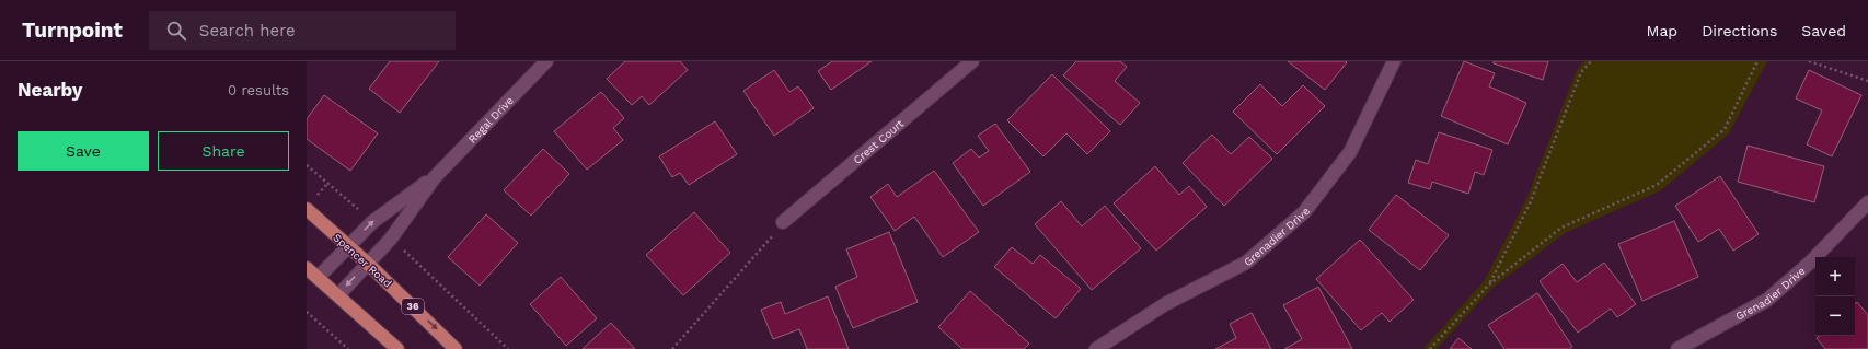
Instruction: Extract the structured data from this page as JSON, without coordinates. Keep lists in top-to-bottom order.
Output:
{
  "streets": {
    "main road": ["Spencer Road", "36"],
    "street": ["Regal Drive", "Crest Court", "Grenadier Drive"]
  },
  "crossings": [
    ["Regal Drive", "Spencer Road"]
  ],
  "page": {
    "header": "Turnpoint",
    "search": "Search here",
    "nav": ["Map", "Directions", "Saved"],
    "heading": ["Nearby", "0 results"],
    "buttons": ["Save", "Share"],
    "map_buttons": ["+", "−"]
  }
}
